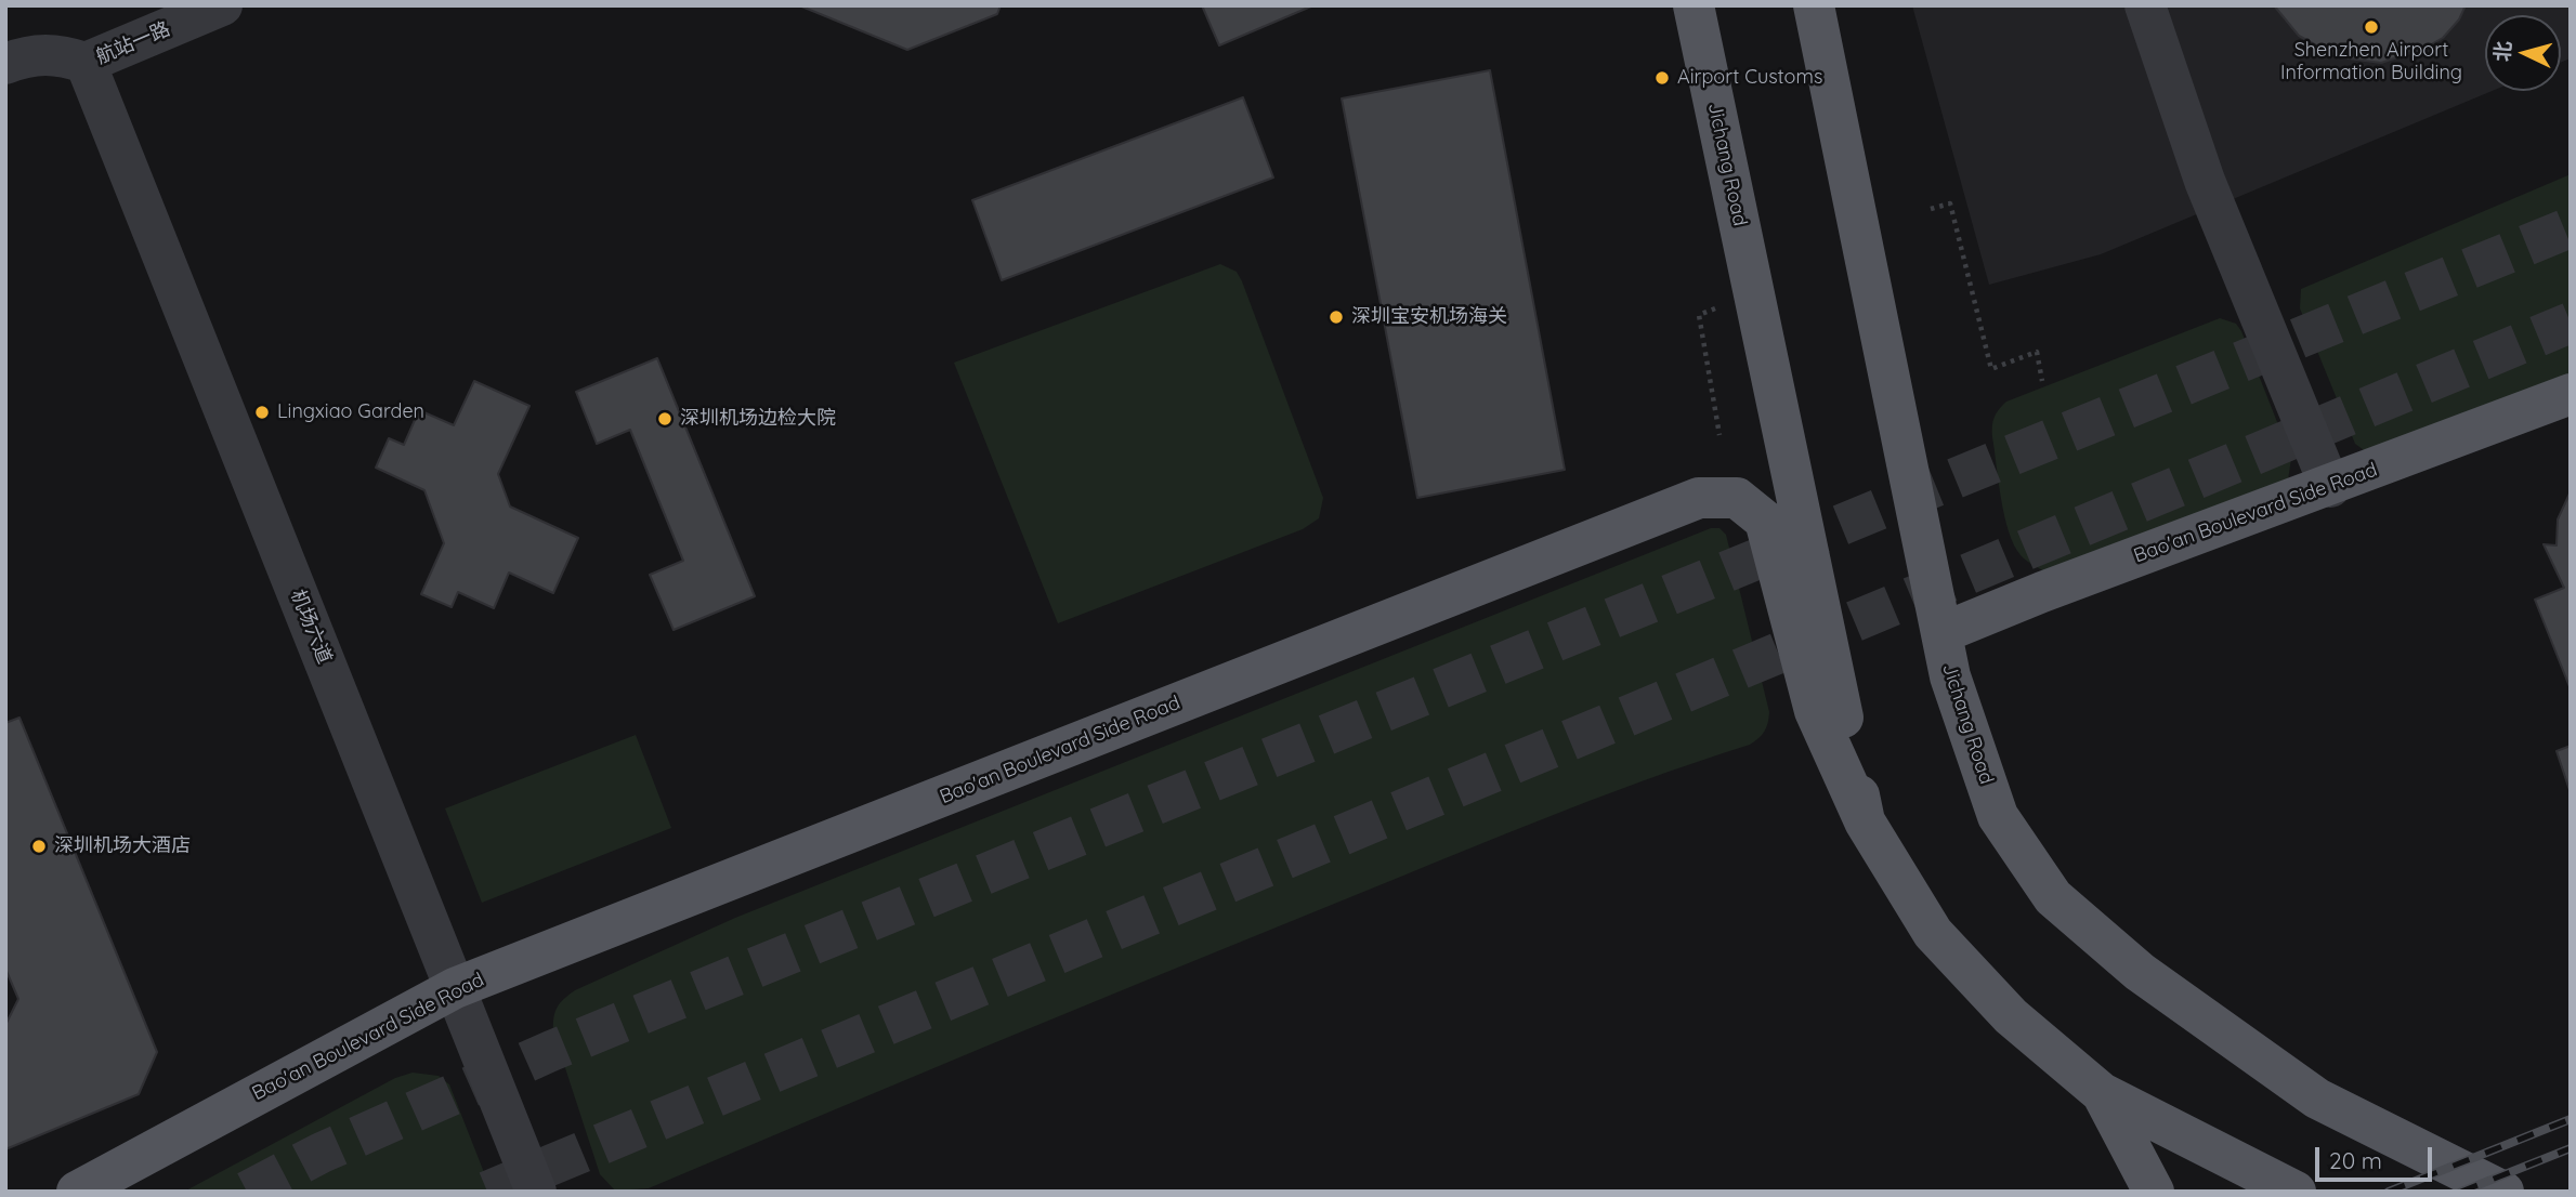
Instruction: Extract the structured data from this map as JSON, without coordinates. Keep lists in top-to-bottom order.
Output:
{
  "streets": {
    "main road": ["Jichang Road", "Bao'an Boulevard Side Road"],
    "street": ["航站一路", "机场六道"]
  },
  "crossings": [
    ["航站一路", "机场六道"],
    ["Jichang Road", "Bao'an Boulevard Side Road"],
    ["Bao'an Boulevard Side Road", "机场六道"]
  ],
  "places": [
    "Shenzhen Airport Information Building",
    "Airport Customs",
    "深圳宝安机场海关",
    "Lingxiao Garden",
    "深圳机场边检大院",
    "深圳机场大酒店"
  ],
  "scale_bar": "20 m",
  "north": "left"
}
